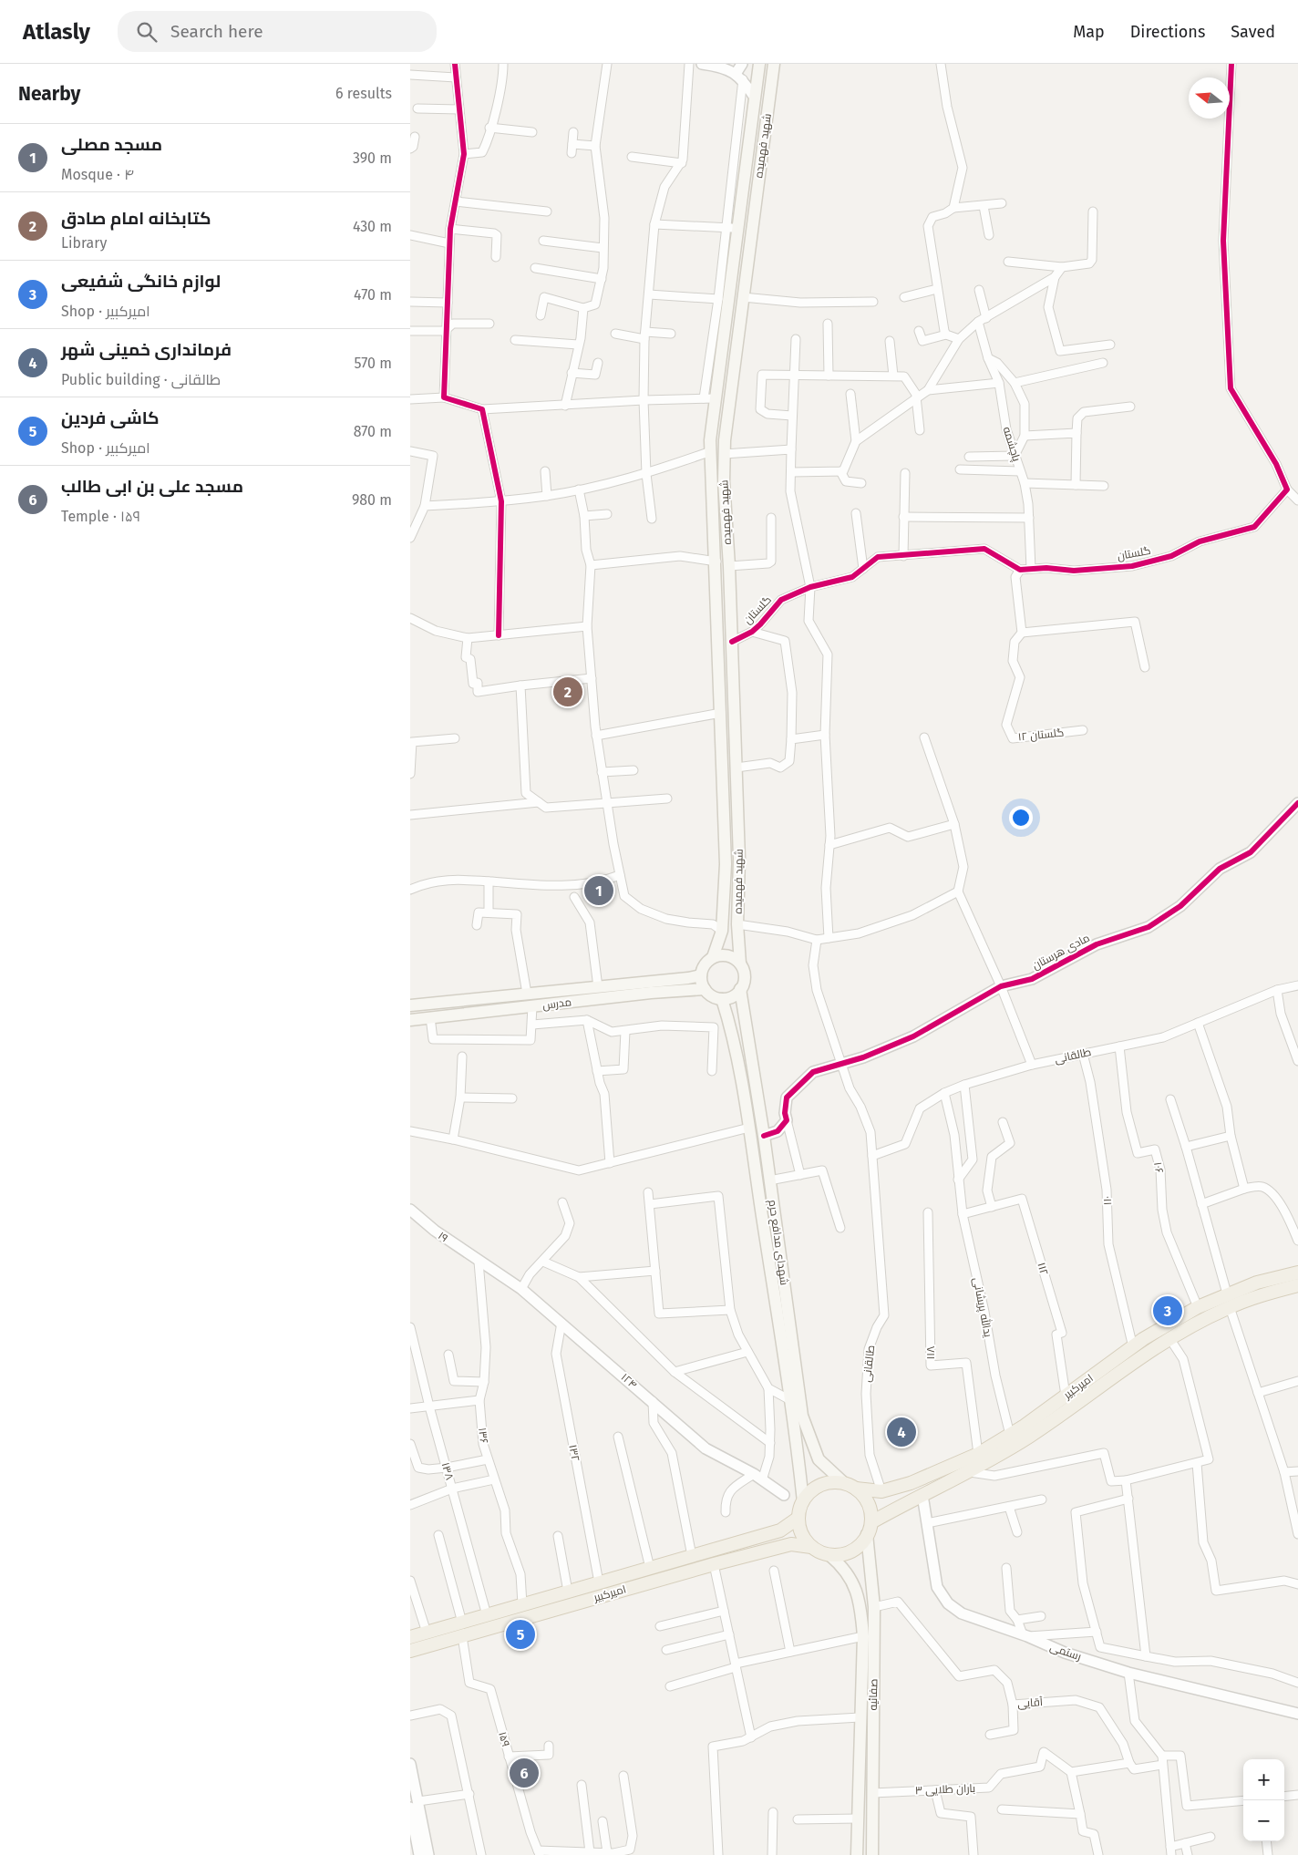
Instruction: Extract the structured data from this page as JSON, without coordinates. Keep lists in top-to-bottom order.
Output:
{
  "streets": {
    "main road": [
      "شهید فهمیده",
      "مدرس",
      "شهدای مدافع حرم",
      "امیرکبیر",
      "صفائیه"
    ],
    "street": [
      "پاچشمه",
      "گلستان",
      "گلستان ۱۲",
      "مادی هرستان",
      "طالقانی",
      "۱۰۶",
      "۱۱۰",
      "۱۹",
      "۱۱۲",
      "یدالله پریشانی",
      "۱۱۸",
      "۱۲۴",
      "۱۳۶",
      "۱۳۲",
      "۱۳۸",
      "رستمی",
      "آقایی",
      "۱۵۹",
      "باران طلایی ۳"
    ]
  },
  "crossings": [
    ["شهید فهمیده", "گلستان"],
    ["شهید فهمیده", "مدرس"],
    ["شهید فهمیده", "شهدای مدافع حرم"],
    ["پاچشمه", "گلستان"],
    ["گلستان", "گلستان ۱۲"],
    ["مادی هرستان", "طالقانی"],
    ["مدرس", "شهدای مدافع حرم"],
    ["طالقانی", "۱۰۶"],
    ["طالقانی", "۱۱۰"],
    ["طالقانی", "یدالله پریشانی"],
    ["طالقانی", "امیرکبیر"],
    ["۱۰۶", "امیرکبیر"],
    ["۱۱۰", "امیرکبیر"],
    ["۱۹", "۱۲۴"],
    ["۱۹", "۱۳۶"],
    ["شهدای مدافع حرم", "امیرکبیر"],
    ["شهدای مدافع حرم", "صفائیه"],
    ["۱۱۲", "یدالله پریشانی"],
    ["۱۱۲", "امیرکبیر"],
    ["یدالله پریشانی", "امیرکبیر"],
    ["۱۱۸", "امیرکبیر"],
    ["۱۲۴", "۱۳۶"],
    ["۱۲۴", "۱۳۲"],
    ["امیرکبیر", "۱۳۶"],
    ["امیرکبیر", "۱۳۲"],
    ["امیرکبیر", "۱۳۸"],
    ["امیرکبیر", "رستمی"],
    ["امیرکبیر", "صفائیه"],
    ["امیرکبیر", "۱۵۹"],
    ["صفائیه", "آقایی"],
    ["صفائیه", "باران طلایی ۳"]
  ],
  "north": "left",
  "page": {
    "header": "Atlasly",
    "search": "Search here",
    "nav": ["Map", "Directions", "Saved"],
    "heading": ["Nearby", "6 results"],
    "list": [
      {
        "mark": "1",
        "name": "مسجد مصلی",
        "note": "Mosque · ۴",
        "value": "390 m"
      },
      {
        "mark": "2",
        "name": "کتابخانه امام صادق",
        "note": "Library",
        "value": "430 m"
      },
      {
        "mark": "3",
        "name": "لوازم خانگی شفیعی",
        "note": "Shop · امیرکبیر",
        "value": "470 m"
      },
      {
        "mark": "4",
        "name": "فرمانداری خمینی شهر",
        "note": "Public building · طالقانی",
        "value": "570 m"
      },
      {
        "mark": "5",
        "name": "کاشی فردین",
        "note": "Shop · امیرکبیر",
        "value": "870 m"
      },
      {
        "mark": "6",
        "name": "مسجد علی بن ابی طالب",
        "note": "Temple · ۱۵۹",
        "value": "980 m"
      }
    ],
    "pins": [
      "2",
      "1",
      "3",
      "4",
      "5",
      "6"
    ],
    "map_buttons": ["+", "−"]
  }
}
